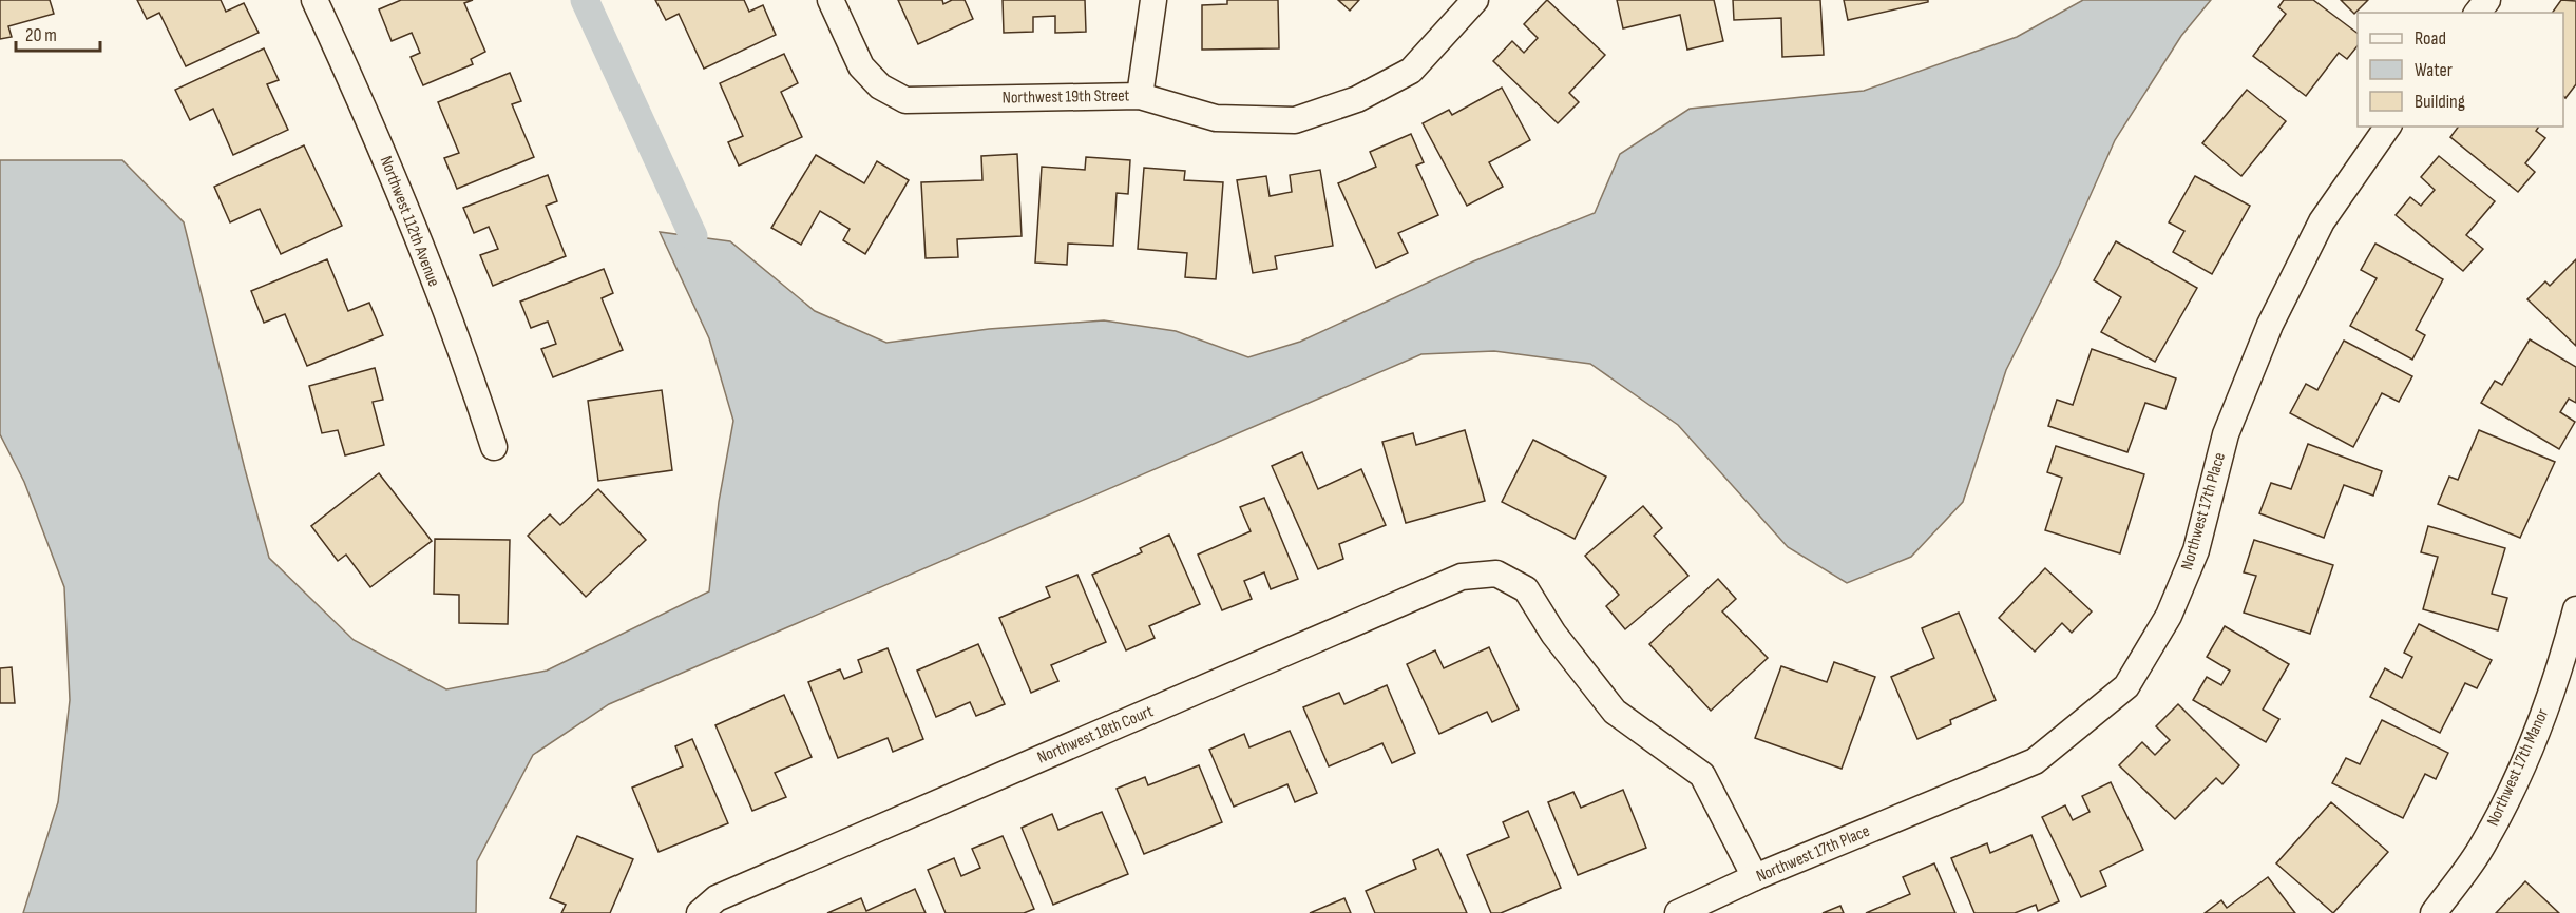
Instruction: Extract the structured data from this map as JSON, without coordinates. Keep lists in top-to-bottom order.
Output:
{
  "streets": {
    "street": [
      "Northwest 19th Street",
      "Northwest 112th Avenue",
      "Northwest 17th Place",
      "Northwest 18th Court",
      "Northwest 17th Manor"
    ]
  },
  "crossings": [
    ["Northwest 17th Place", "Northwest 18th Court"]
  ],
  "legend": ["Road", "Water", "Building"],
  "scale_bar": "20 m"
}
